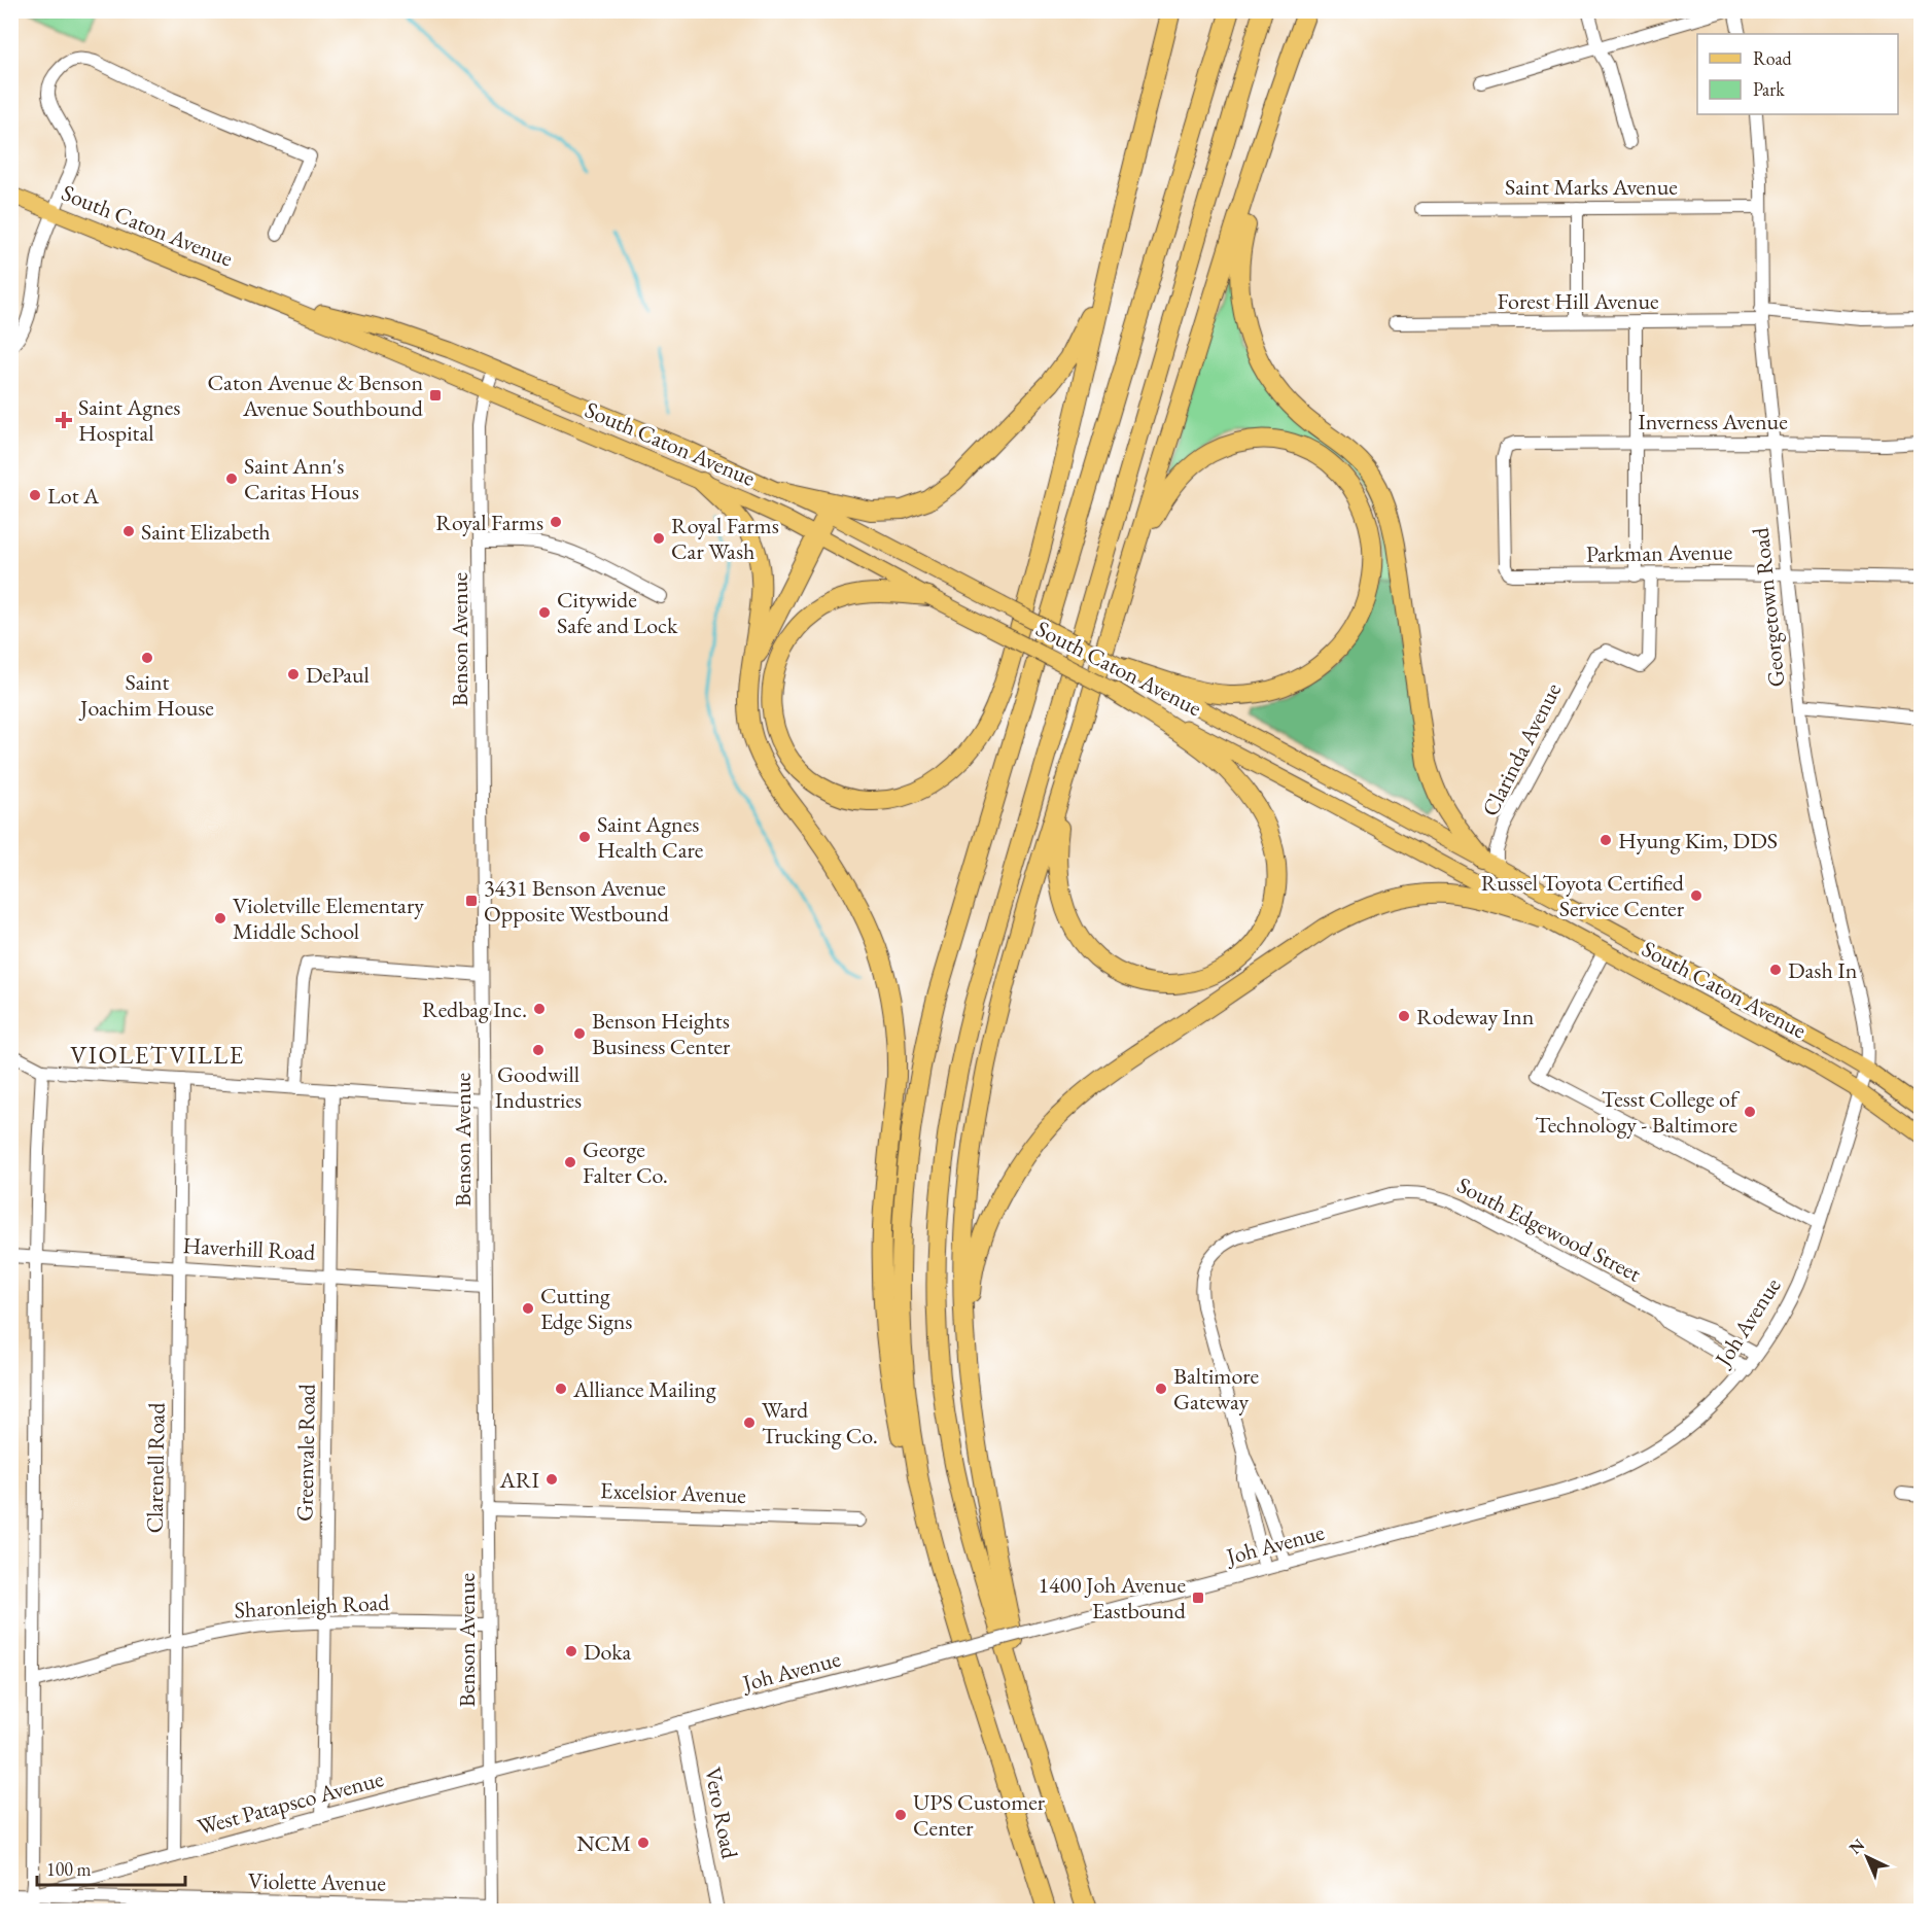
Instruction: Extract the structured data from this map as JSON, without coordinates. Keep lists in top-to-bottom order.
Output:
{
  "streets": {
    "main road": ["South Caton Avenue"],
    "street": [
      "Saint Marks Avenue",
      "Forest Hill Avenue",
      "Inverness Avenue",
      "Parkman Avenue",
      "Georgetown Road",
      "Benson Avenue",
      "Clarinda Avenue",
      "South Edgewood Street",
      "Haverhill Road",
      "Joh Avenue",
      "Greenvale Road",
      "Clarenell Road",
      "Excelsior Avenue",
      "Sharonleigh Road",
      "West Patapsco Avenue",
      "Vero Road",
      "Violette Avenue"
    ]
  },
  "crossings": [
    ["Saint Marks Avenue", "Georgetown Road"],
    ["South Caton Avenue", "Georgetown Road"],
    ["South Caton Avenue", "Benson Avenue"],
    ["South Caton Avenue", "Clarinda Avenue"],
    ["South Caton Avenue", "Joh Avenue"],
    ["Forest Hill Avenue", "Georgetown Road"],
    ["Inverness Avenue", "Parkman Avenue"],
    ["Inverness Avenue", "Georgetown Road"],
    ["Parkman Avenue", "Georgetown Road"],
    ["Parkman Avenue", "Clarinda Avenue"],
    ["Georgetown Road", "Joh Avenue"],
    ["Benson Avenue", "Haverhill Road"],
    ["Benson Avenue", "Joh Avenue"],
    ["Benson Avenue", "Excelsior Avenue"],
    ["Benson Avenue", "Sharonleigh Road"],
    ["Benson Avenue", "West Patapsco Avenue"],
    ["Benson Avenue", "Violette Avenue"],
    ["South Edgewood Street", "Joh Avenue"],
    ["Haverhill Road", "Greenvale Road"],
    ["Haverhill Road", "Clarenell Road"],
    ["Joh Avenue", "West Patapsco Avenue"],
    ["Joh Avenue", "Vero Road"],
    ["Greenvale Road", "Sharonleigh Road"],
    ["Greenvale Road", "West Patapsco Avenue"],
    ["Clarenell Road", "Sharonleigh Road"],
    ["Clarenell Road", "West Patapsco Avenue"],
    ["West Patapsco Avenue", "Violette Avenue"]
  ],
  "districts": ["VIOLETVILLE"],
  "places": {
    "transit": ["Caton Avenue & Benson Avenue Southbound", "3431 Benson Avenue Opposite Westbound", "1400 Joh Avenue Eastbound"],
    "health": ["Saint Agnes Hospital"],
    "other": [
      "Saint Ann's Caritas Hous",
      "Lot A",
      "Royal Farms",
      "Saint Elizabeth",
      "Royal Farms Car Wash",
      "Citywide Safe and Lock",
      "Saint Joachim House",
      "DePaul",
      "Saint Agnes Health Care",
      "Hyung Kim, DDS",
      "Russel Toyota Certified Service Center",
      "Violetville Elementary Middle School",
      "Dash In",
      "Redbag Inc.",
      "Rodeway Inn",
      "Benson Heights Business Center",
      "Goodwill Industries",
      "Tesst College of Technology - Baltimore",
      "George Falter Co.",
      "Cutting Edge Signs",
      "Alliance Mailing",
      "Baltimore Gateway",
      "Ward Trucking Co.",
      "ARI",
      "Doka",
      "UPS Customer Center",
      "NCM"
    ]
  },
  "legend": ["Road", "Park"],
  "scale_bar": "100 m",
  "north": "top left"
}
